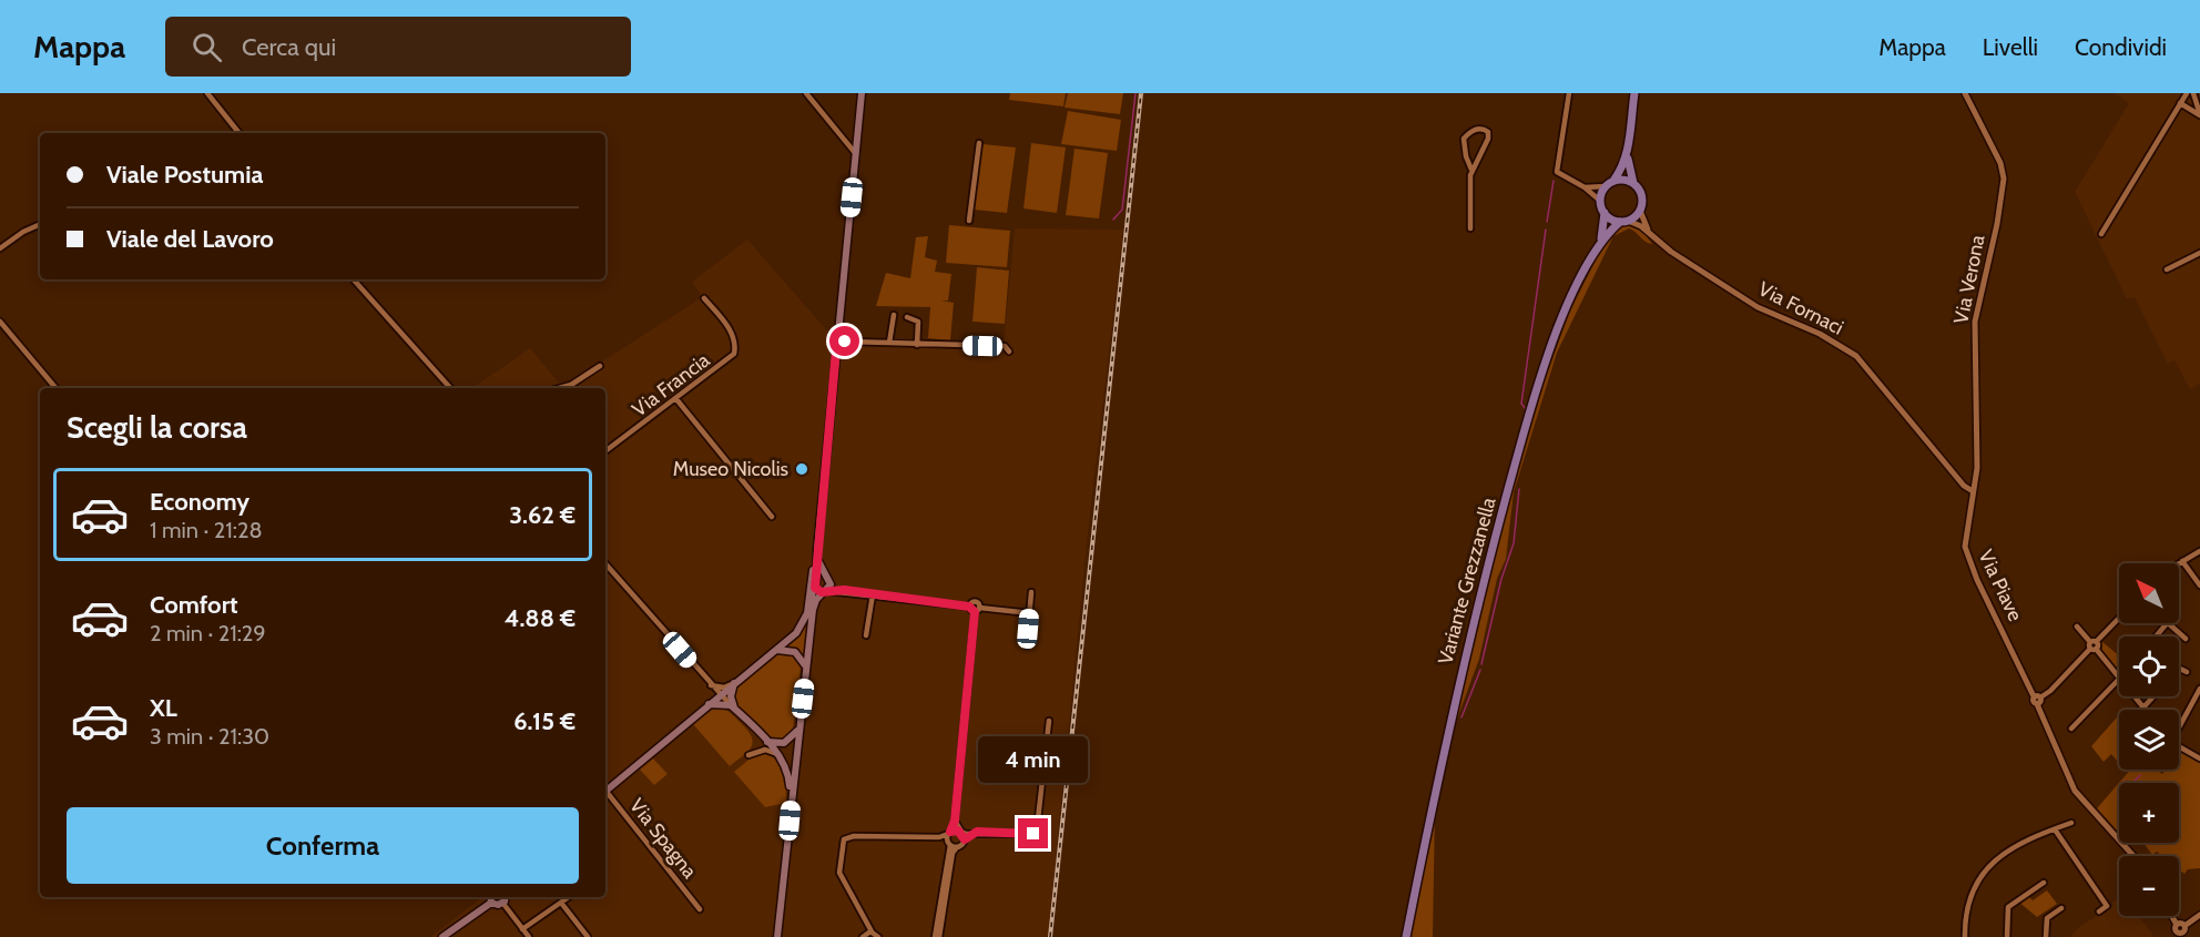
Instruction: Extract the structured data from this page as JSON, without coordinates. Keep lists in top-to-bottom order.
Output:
{
  "streets": {
    "main road": ["Variante Grezzanella"],
    "street": [
      "Via Verona",
      "Via Fornaci",
      "Via Francia",
      "Via Piave",
      "Via Spagna"
    ]
  },
  "crossings": [
    ["Via Verona", "Via Piave"],
    ["Via Fornaci", "Variante Grezzanella"],
    ["Via Fornaci", "Via Piave"]
  ],
  "places": ["Museo Nicolis"],
  "north": "top left",
  "page": {
    "header": "Mappa",
    "search": "Cerca qui",
    "nav": ["Mappa", "Livelli", "Condividi"],
    "banner": ["Viale Postumia", "Viale del Lavoro"],
    "heading": "Scegli la corsa",
    "list": [
      {
        "name": "Economy",
        "note": "1 min · 21:28",
        "value": "3.62 €"
      },
      {
        "name": "Comfort",
        "note": "2 min · 21:29",
        "value": "4.88 €"
      },
      {
        "name": "XL",
        "note": "3 min · 21:30",
        "value": "6.15 €"
      }
    ],
    "map_buttons": ["+", "−"],
    "bubble": "4 min",
    "buttons": "Conferma"
  }
}
